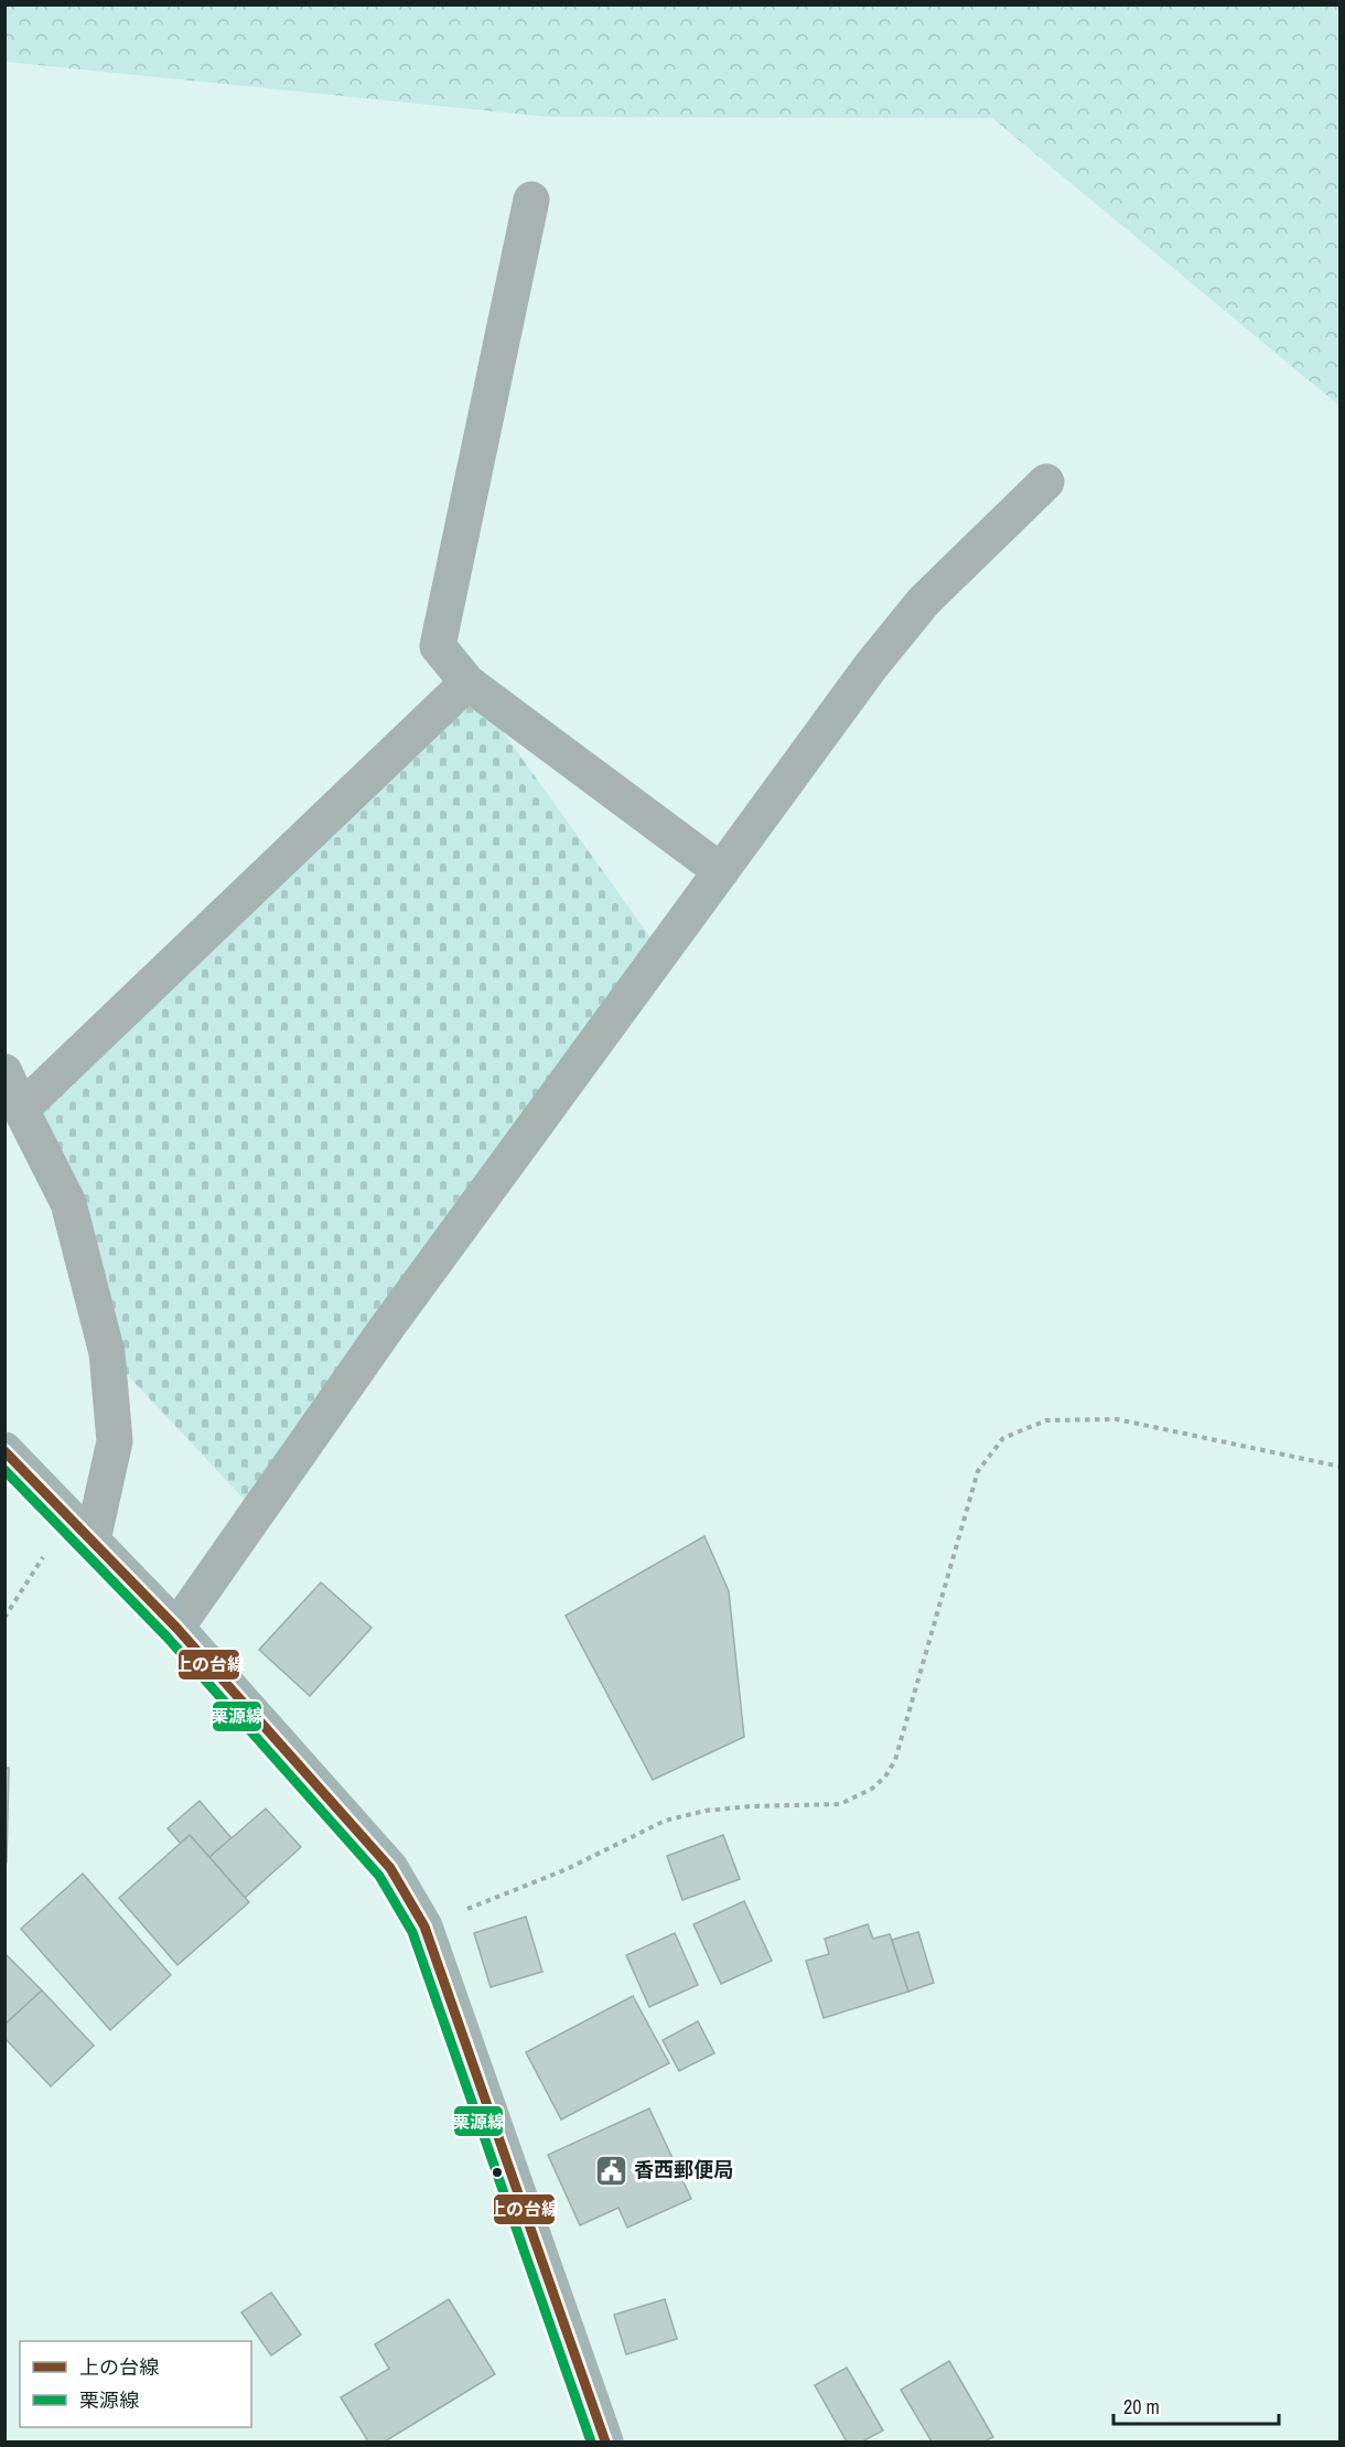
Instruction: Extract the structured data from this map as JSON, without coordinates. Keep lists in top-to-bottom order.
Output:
{
  "places": {
    "public building": ["香西郵便局"]
  },
  "lines": ["transit line 上の台線", "transit line 栗源線"],
  "legend": ["上の台線", "栗源線"],
  "scale_bar": "20 m"
}
